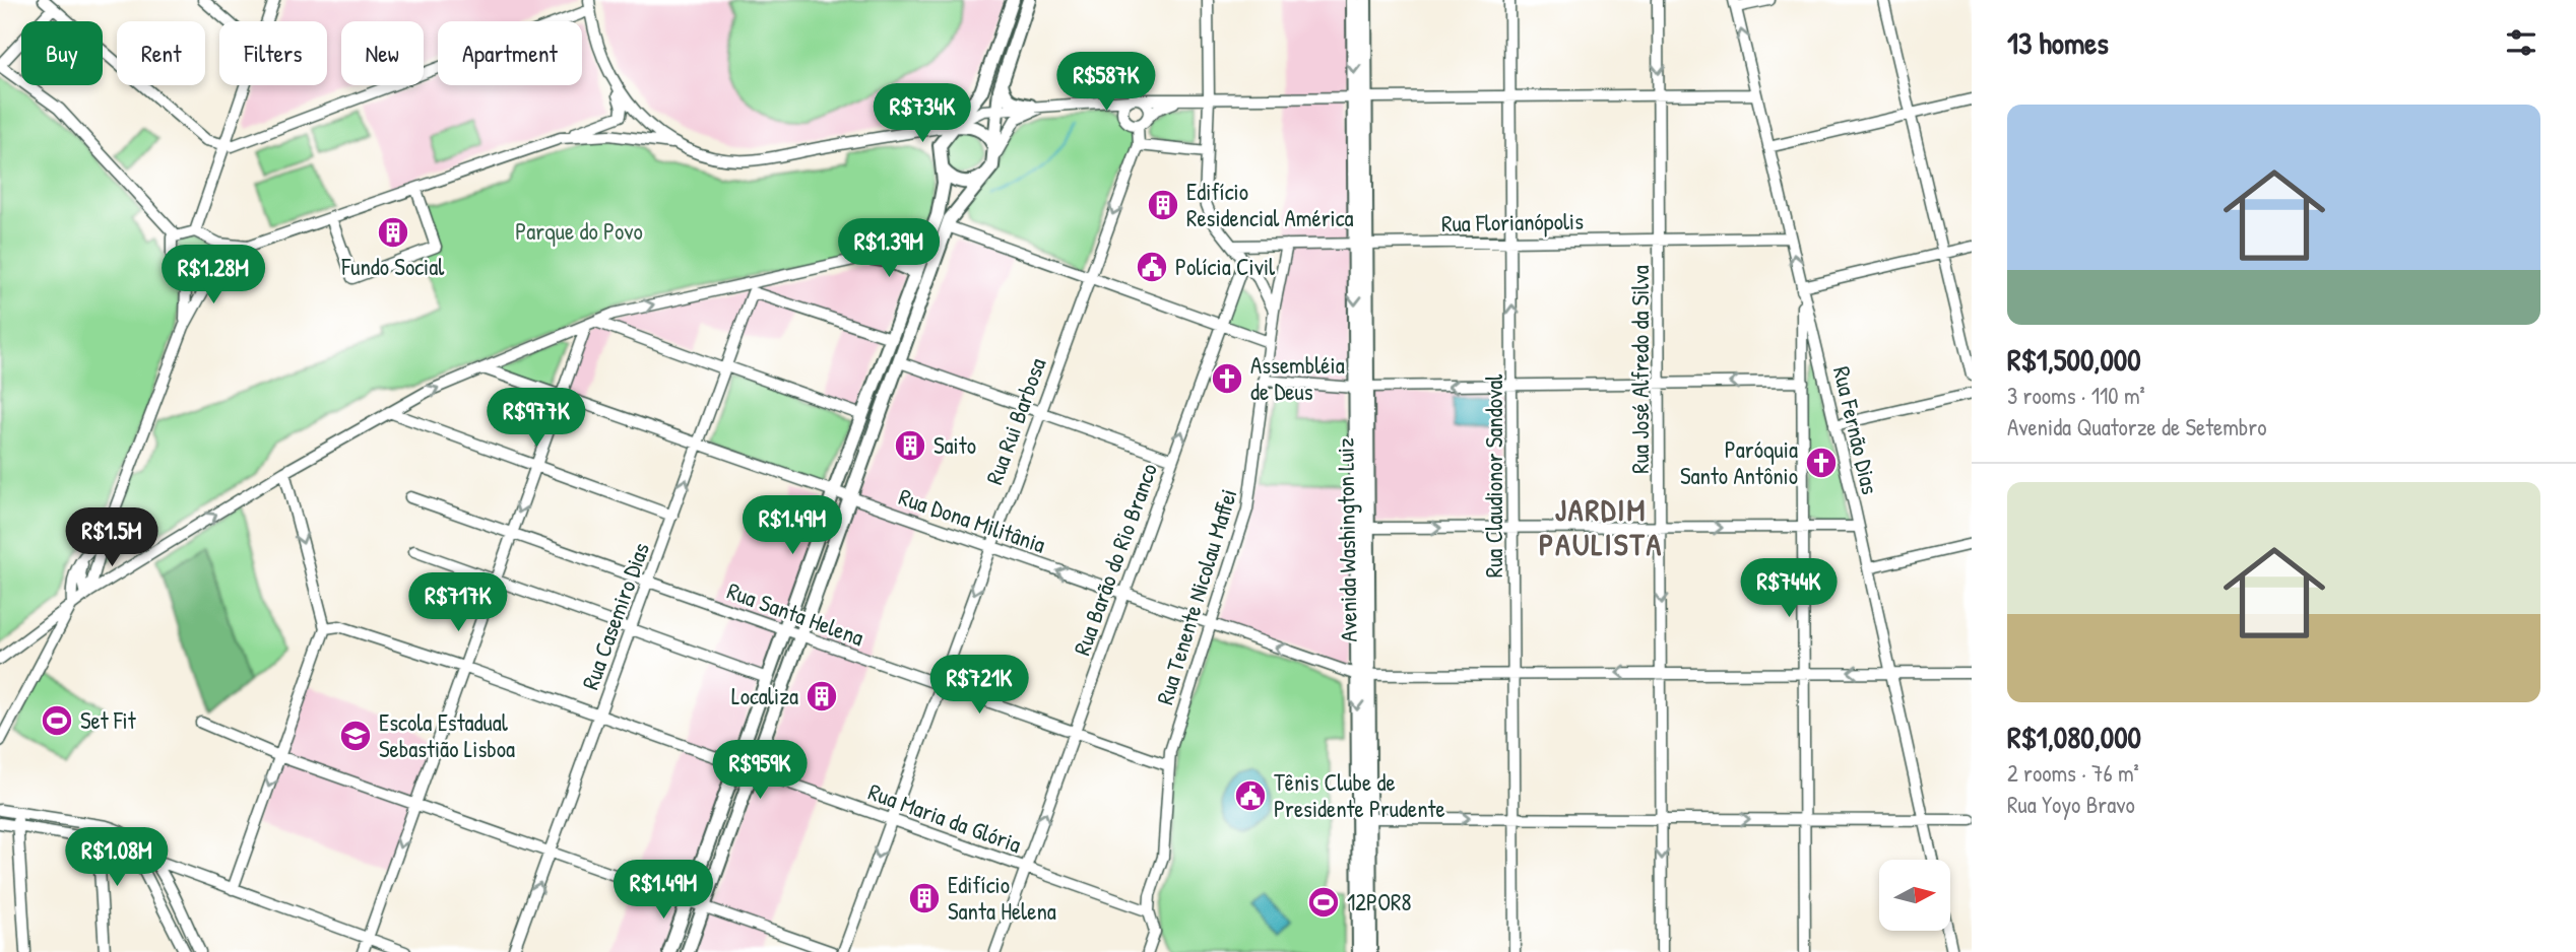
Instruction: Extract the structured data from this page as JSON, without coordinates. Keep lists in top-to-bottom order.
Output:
{
  "streets": {
    "main road": ["Avenida Washington Luiz"],
    "street": [
      "Rua Florianópolis",
      "Rua José Alfredo da Silva",
      "Rua Rui Barbosa",
      "Rua Fernão Dias",
      "Rua Claudionor Sandoval",
      "Rua Dona Militânia",
      "Rua Barão do Rio Branco",
      "Rua Tenente Nicolau Maffei",
      "Rua Santa Helena",
      "Rua Casemiro Dias",
      "Rua Maria da Glória"
    ]
  },
  "crossings": [
    ["Rua Florianópolis", "Rua José Alfredo da Silva"],
    ["Rua Florianópolis", "Rua Fernão Dias"],
    ["Rua Florianópolis", "Rua Claudionor Sandoval"],
    ["Rua Florianópolis", "Avenida Washington Luiz"],
    ["Rua Florianópolis", "Rua Tenente Nicolau Maffei"],
    ["Rua José Alfredo da Silva", "Rua Dona Militânia"],
    ["Rua Rui Barbosa", "Rua Dona Militânia"],
    ["Rua Rui Barbosa", "Rua Santa Helena"],
    ["Rua Rui Barbosa", "Rua Maria da Glória"],
    ["Rua Fernão Dias", "Rua Dona Militânia"],
    ["Rua Claudionor Sandoval", "Rua Dona Militânia"],
    ["Rua Dona Militânia", "Avenida Washington Luiz"],
    ["Rua Dona Militânia", "Rua Barão do Rio Branco"],
    ["Rua Dona Militânia", "Rua Tenente Nicolau Maffei"],
    ["Rua Dona Militânia", "Rua Casemiro Dias"],
    ["Rua Barão do Rio Branco", "Rua Santa Helena"],
    ["Rua Barão do Rio Branco", "Rua Maria da Glória"],
    ["Rua Tenente Nicolau Maffei", "Rua Santa Helena"],
    ["Rua Tenente Nicolau Maffei", "Rua Maria da Glória"],
    ["Rua Santa Helena", "Rua Casemiro Dias"],
    ["Rua Casemiro Dias", "Rua Maria da Glória"]
  ],
  "one_way": ["Rua José Alfredo da Silva", "Rua Rui Barbosa", "Rua Barão do Rio Branco"],
  "districts": ["JARDIM PAULISTA"],
  "parks": ["Parque do Povo"],
  "places": {
    "building": [
      "Edifício Residencial América",
      "Fundo Social",
      "Saito",
      "Localiza",
      "Edifício Santa Helena"
    ],
    "public building": ["Polícia Civil", "Tênis Clube de Presidente Prudente"],
    "church": ["Assembléia de Deus", "Paróquia Santo Antônio"],
    "sports": ["Set Fit", "12POR8"],
    "school or university": ["Escola Estadual Sebastião Lisboa"]
  },
  "north": "right",
  "page": {
    "heading": "13 homes",
    "chip": [
      "Buy",
      "Rent",
      "Filters",
      "New",
      "Apartment"
    ],
    "price": [
      "R$587K",
      "R$734K",
      "R$1.39M",
      "R$1.28M",
      "R$977K",
      "R$1.49M",
      "R$1.5M",
      "R$744K",
      "R$717K",
      "R$721K",
      "R$959K",
      "R$1.08M",
      "R$1.49M"
    ],
    "list": [
      {
        "name": "R$1,500,000",
        "note": "3 rooms · 110 m² · Avenida Quatorze de Setembro"
      },
      {
        "name": "R$1,080,000",
        "note": "2 rooms · 76 m² · Rua Yoyo Bravo"
      }
    ]
  }
}
